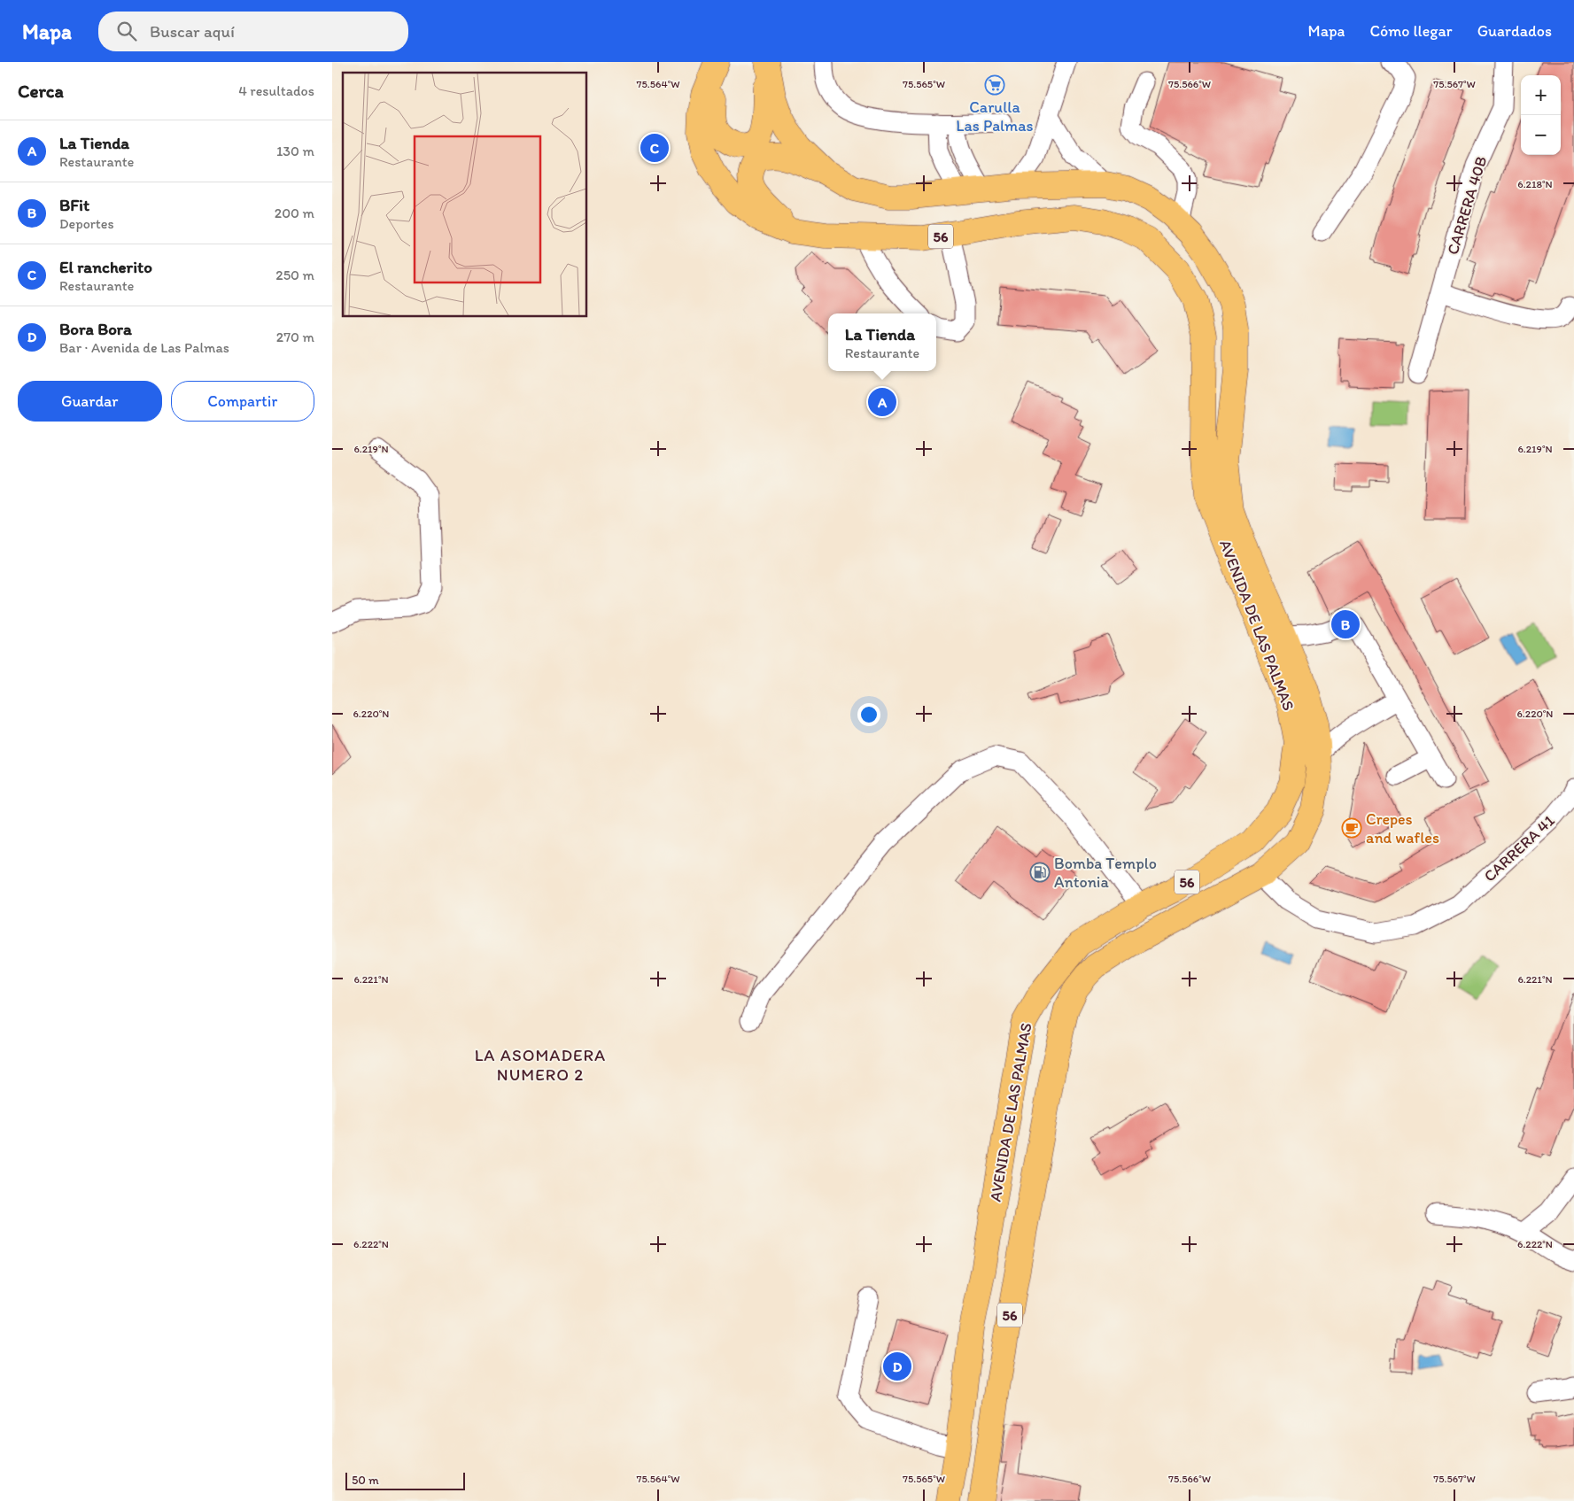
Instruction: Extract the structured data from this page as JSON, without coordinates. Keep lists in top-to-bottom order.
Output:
{
  "streets": {
    "main road": ["56", "AVENIDA DE LAS PALMAS"],
    "street": ["CARRERA 40B", "CARRERA 41"]
  },
  "crossings": [
    ["AVENIDA DE LAS PALMAS", "CARRERA 41"]
  ],
  "districts": ["LA ASOMADERA NUMERO 2"],
  "places": {
    "supermarket": ["Carulla Las Palmas"],
    "cafe": ["Crepes and wafles"],
    "fuel station": ["Bomba Templo Antonia"]
  },
  "scale_bar": "50 m",
  "page": {
    "header": "Mapa",
    "search": "Buscar aquí",
    "nav": ["Mapa", "Cómo llegar", "Guardados"],
    "heading": ["Cerca", "4 resultados"],
    "map_buttons": ["+", "−"],
    "list": [
      {
        "mark": "A",
        "name": "La Tienda",
        "note": "Restaurante",
        "value": "130 m"
      },
      {
        "mark": "B",
        "name": "BFit",
        "note": "Deportes",
        "value": "200 m"
      },
      {
        "mark": "C",
        "name": "El rancherito",
        "note": "Restaurante",
        "value": "250 m"
      },
      {
        "mark": "D",
        "name": "Bora Bora",
        "note": "Bar · Avenida de Las Palmas",
        "value": "270 m"
      }
    ],
    "pins": [
      "C",
      "A",
      "B",
      "D"
    ],
    "popup": ["La Tienda", "Restaurante"],
    "buttons": ["Guardar", "Compartir"],
    "scale": "50 m"
  },
  "coordinates": [
    "75.564°W",
    "75.565°W",
    "75.566°W",
    "75.567°W",
    "6.218°N",
    "6.219°N",
    "6.220°N",
    "6.221°N",
    "6.222°N"
  ]
}
